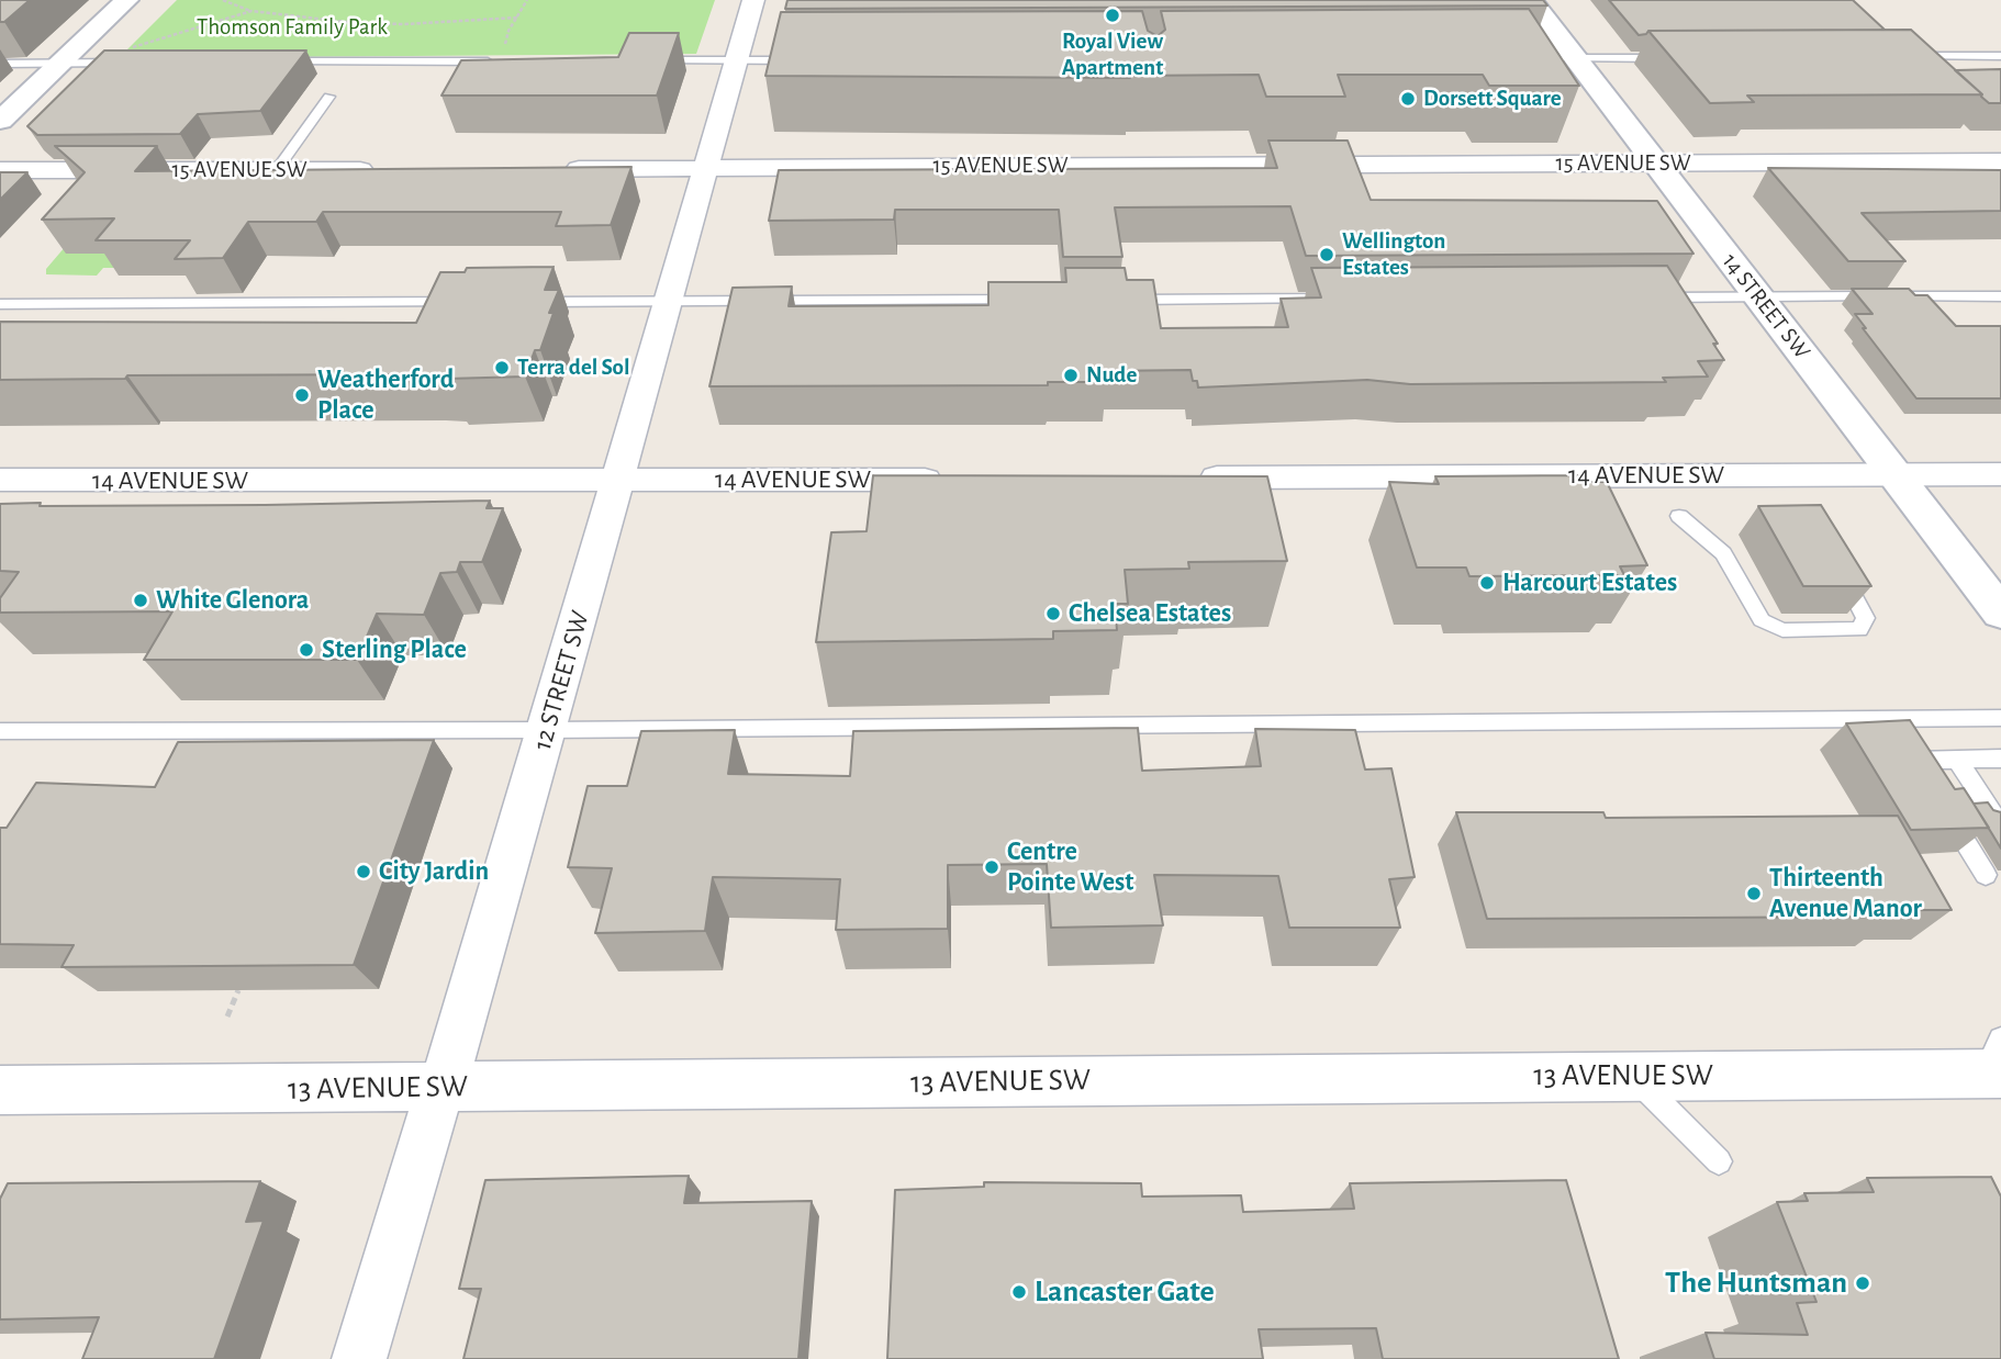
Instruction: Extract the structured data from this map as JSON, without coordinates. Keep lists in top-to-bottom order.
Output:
{
  "streets": {
    "main road": ["14 STREET SW"],
    "street": [
      "15 AVENUE SW",
      "14 AVENUE SW",
      "12 STREET SW",
      "13 AVENUE SW"
    ]
  },
  "crossings": [
    ["15 AVENUE SW", "14 STREET SW"],
    ["15 AVENUE SW", "12 STREET SW"],
    ["14 STREET SW", "14 AVENUE SW"],
    ["14 AVENUE SW", "12 STREET SW"],
    ["12 STREET SW", "13 AVENUE SW"]
  ],
  "parks": ["Thomson Family Park"],
  "places": [
    "Royal View Apartment",
    "Dorsett Square",
    "Wellington Estates",
    "Terra del Sol",
    "Nude",
    "Weatherford Place",
    "Harcourt Estates",
    "White Glenora",
    "Chelsea Estates",
    "Sterling Place",
    "Centre Pointe West",
    "City Jardin",
    "Thirteenth Avenue Manor",
    "The Huntsman",
    "Lancaster Gate"
  ]
}
